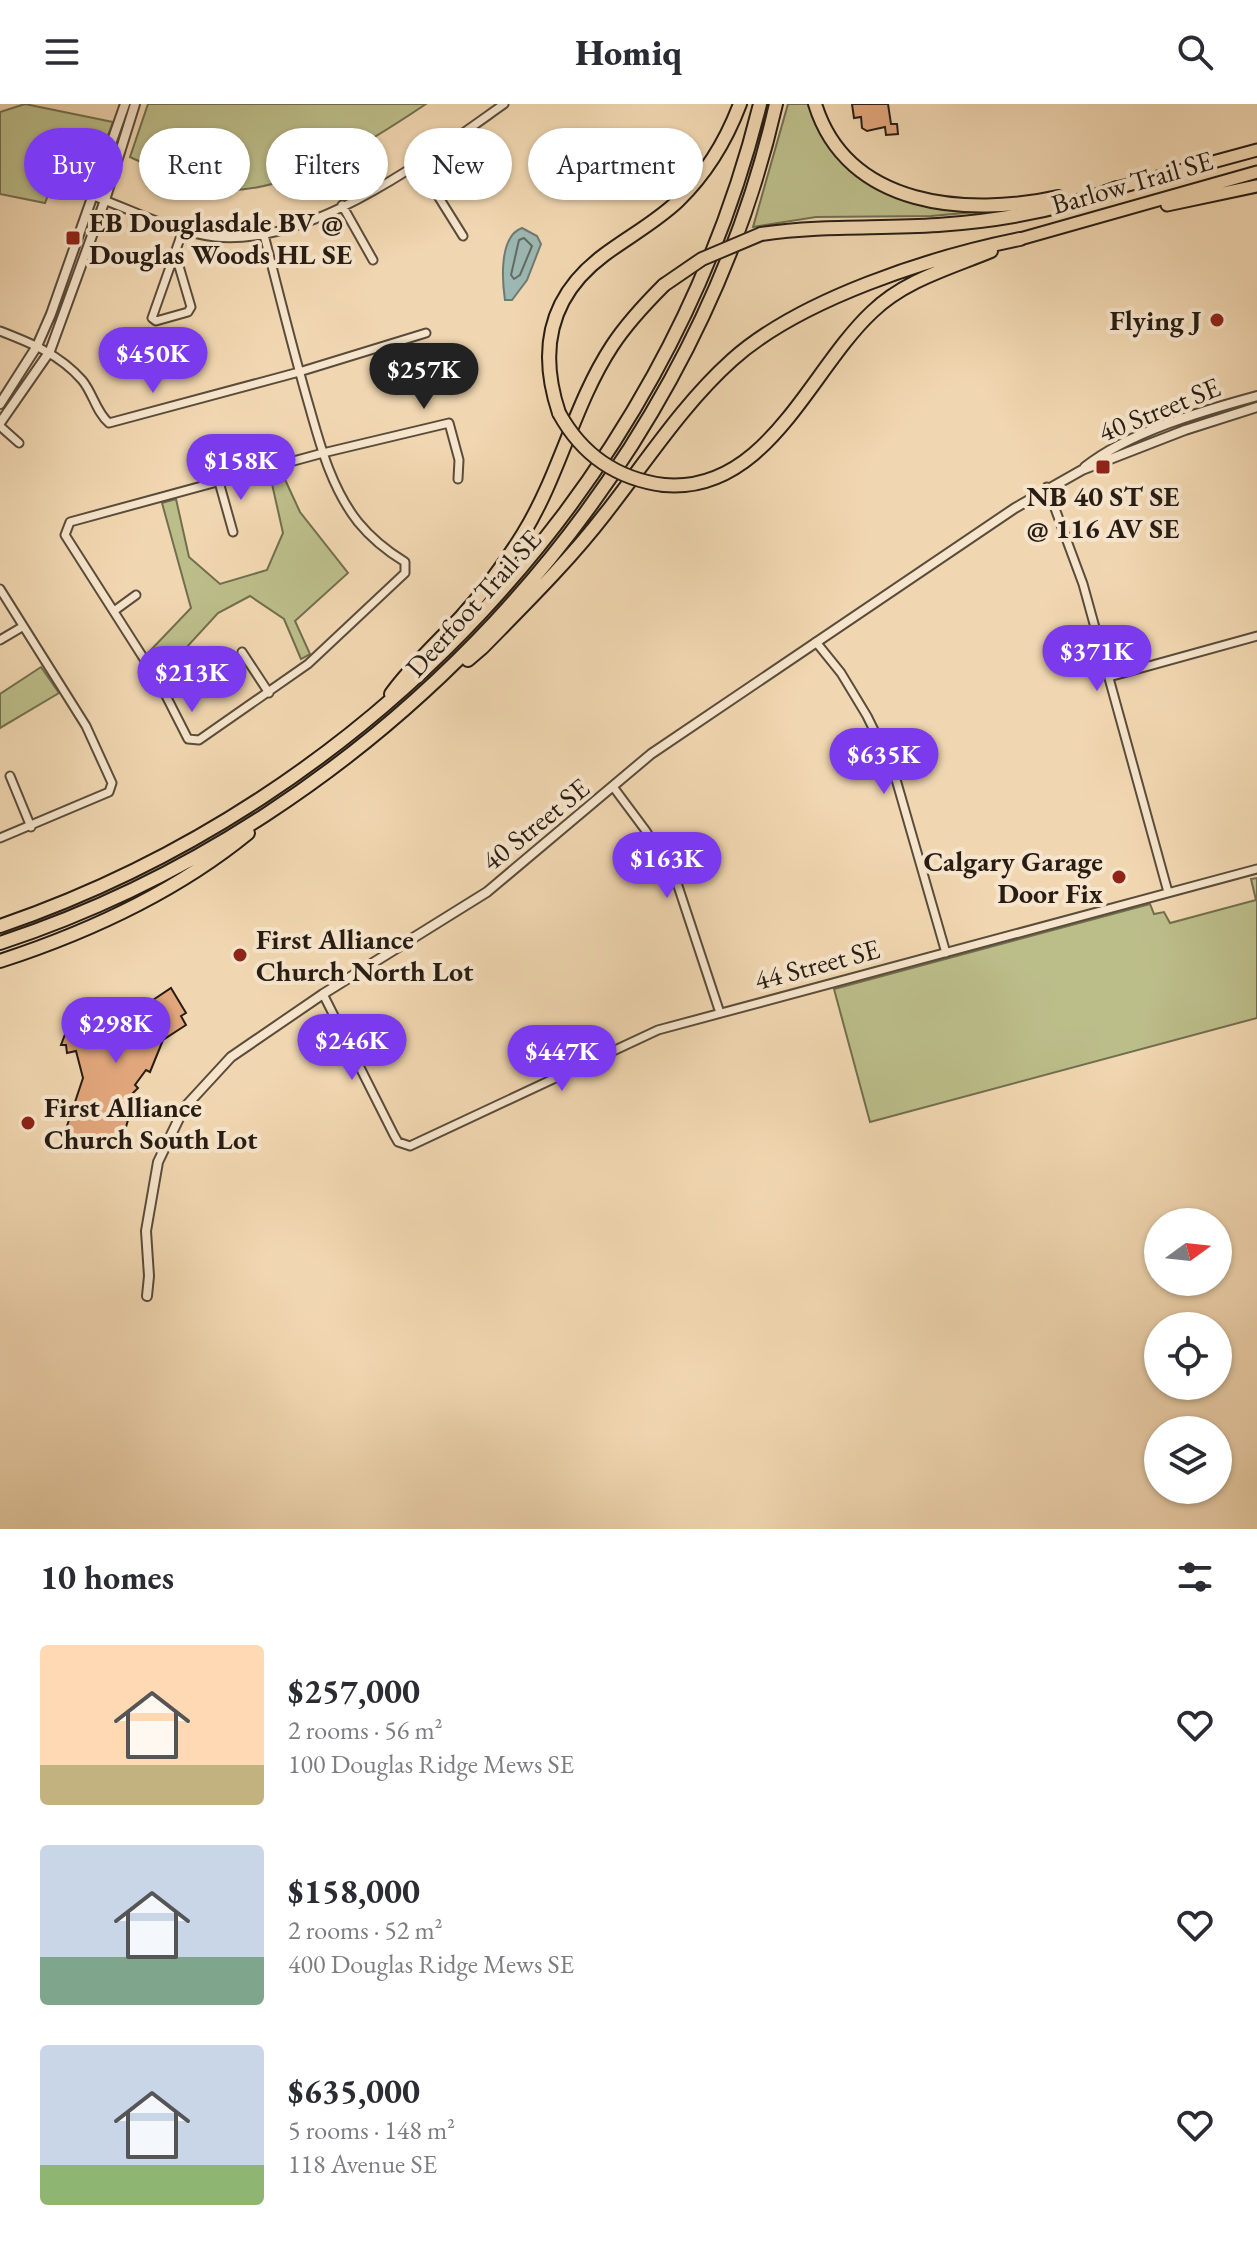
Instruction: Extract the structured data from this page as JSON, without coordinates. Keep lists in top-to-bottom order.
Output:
{
  "streets": {
    "highway": ["Deerfoot Trail SE"],
    "main road": ["Barlow Trail SE"],
    "street": ["40 Street SE", "44 Street SE"]
  },
  "crossings": [
    ["40 Street SE", "44 Street SE"]
  ],
  "places": {
    "transit": ["EB Douglasdale BV @ Douglas Woods HL SE", "NB 40 ST SE @ 116 AV SE"],
    "other": [
      "Flying J",
      "Calgary Garage Door Fix",
      "First Alliance Church North Lot",
      "First Alliance Church South Lot"
    ]
  },
  "north": "right",
  "page": {
    "header": "Homiq",
    "chip": [
      "Buy",
      "Rent",
      "Filters",
      "New",
      "Apartment"
    ],
    "price": [
      "$450K",
      "$257K",
      "$158K",
      "$371K",
      "$213K",
      "$635K",
      "$163K",
      "$298K",
      "$246K",
      "$447K"
    ],
    "heading": "10 homes",
    "list": [
      {
        "name": "$257,000",
        "note": "2 rooms · 56 m² · 100 Douglas Ridge Mews SE"
      },
      {
        "name": "$158,000",
        "note": "2 rooms · 52 m² · 400 Douglas Ridge Mews SE"
      },
      {
        "name": "$635,000",
        "note": "5 rooms · 148 m² · 118 Avenue SE"
      }
    ]
  }
}
